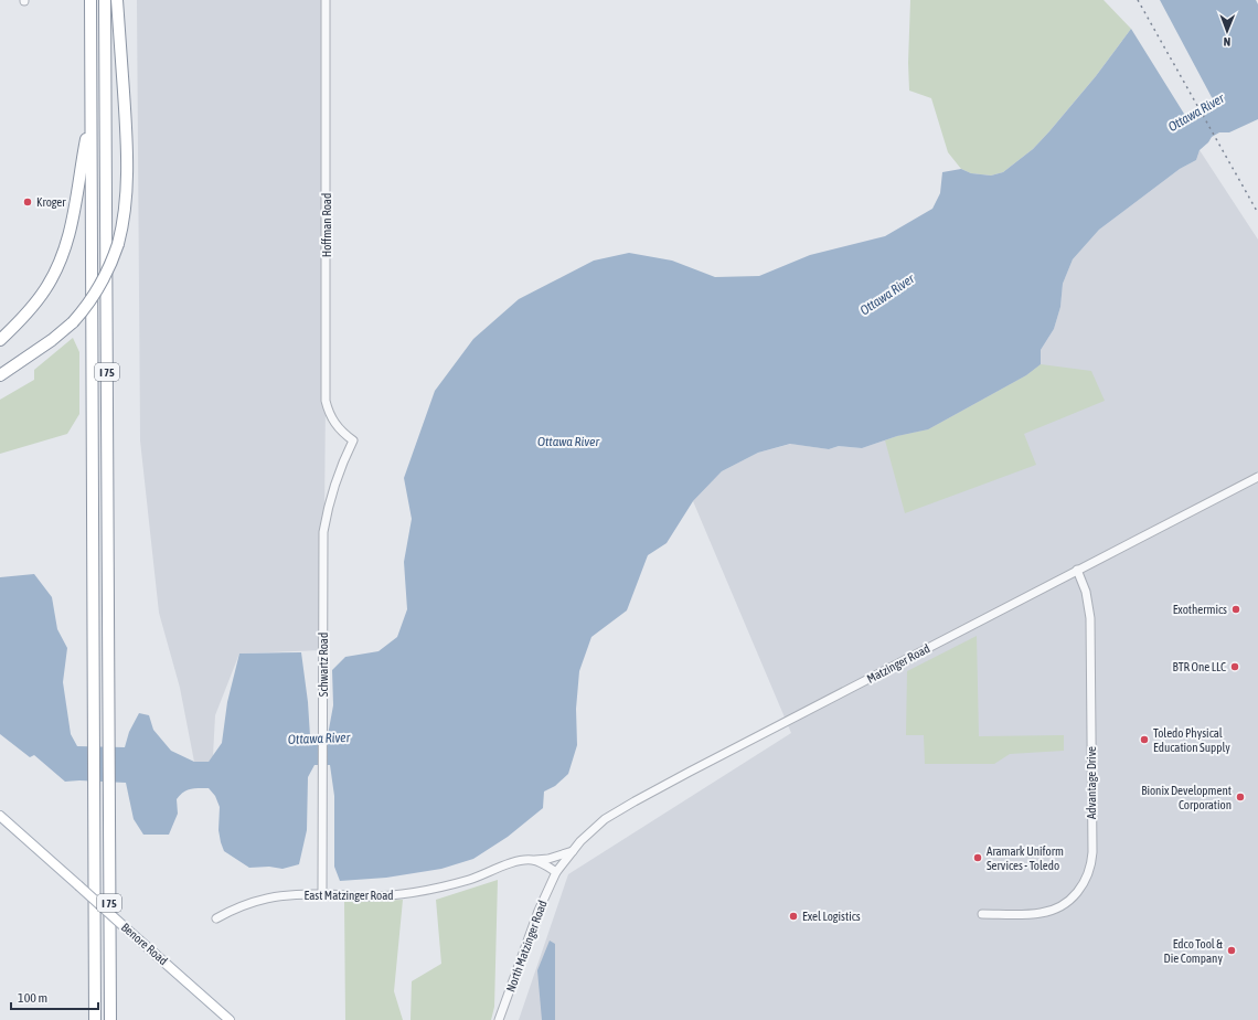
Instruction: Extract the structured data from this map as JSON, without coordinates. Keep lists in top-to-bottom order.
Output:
{
  "streets": {
    "highway": ["I 75"],
    "main road": ["Benore Road"],
    "street": [
      "Hoffman Road",
      "Matzinger Road",
      "Schwartz Road",
      "Advantage Drive",
      "East Matzinger Road",
      "North Matzinger Road"
    ]
  },
  "crossings": [
    ["Hoffman Road", "Schwartz Road"],
    ["Matzinger Road", "Advantage Drive"],
    ["Matzinger Road", "East Matzinger Road"],
    ["Matzinger Road", "North Matzinger Road"],
    ["Schwartz Road", "East Matzinger Road"]
  ],
  "water": ["Ottawa River"],
  "places": [
    "Kroger",
    "Exothermics",
    "BTR One LLC",
    "Toledo Physical Education Supply",
    "Bionix Development Corporation",
    "Aramark Uniform Services - Toledo",
    "Exel Logistics",
    "Edco Tool & Die Company"
  ],
  "scale_bar": "100 m",
  "north": "bottom"
}
